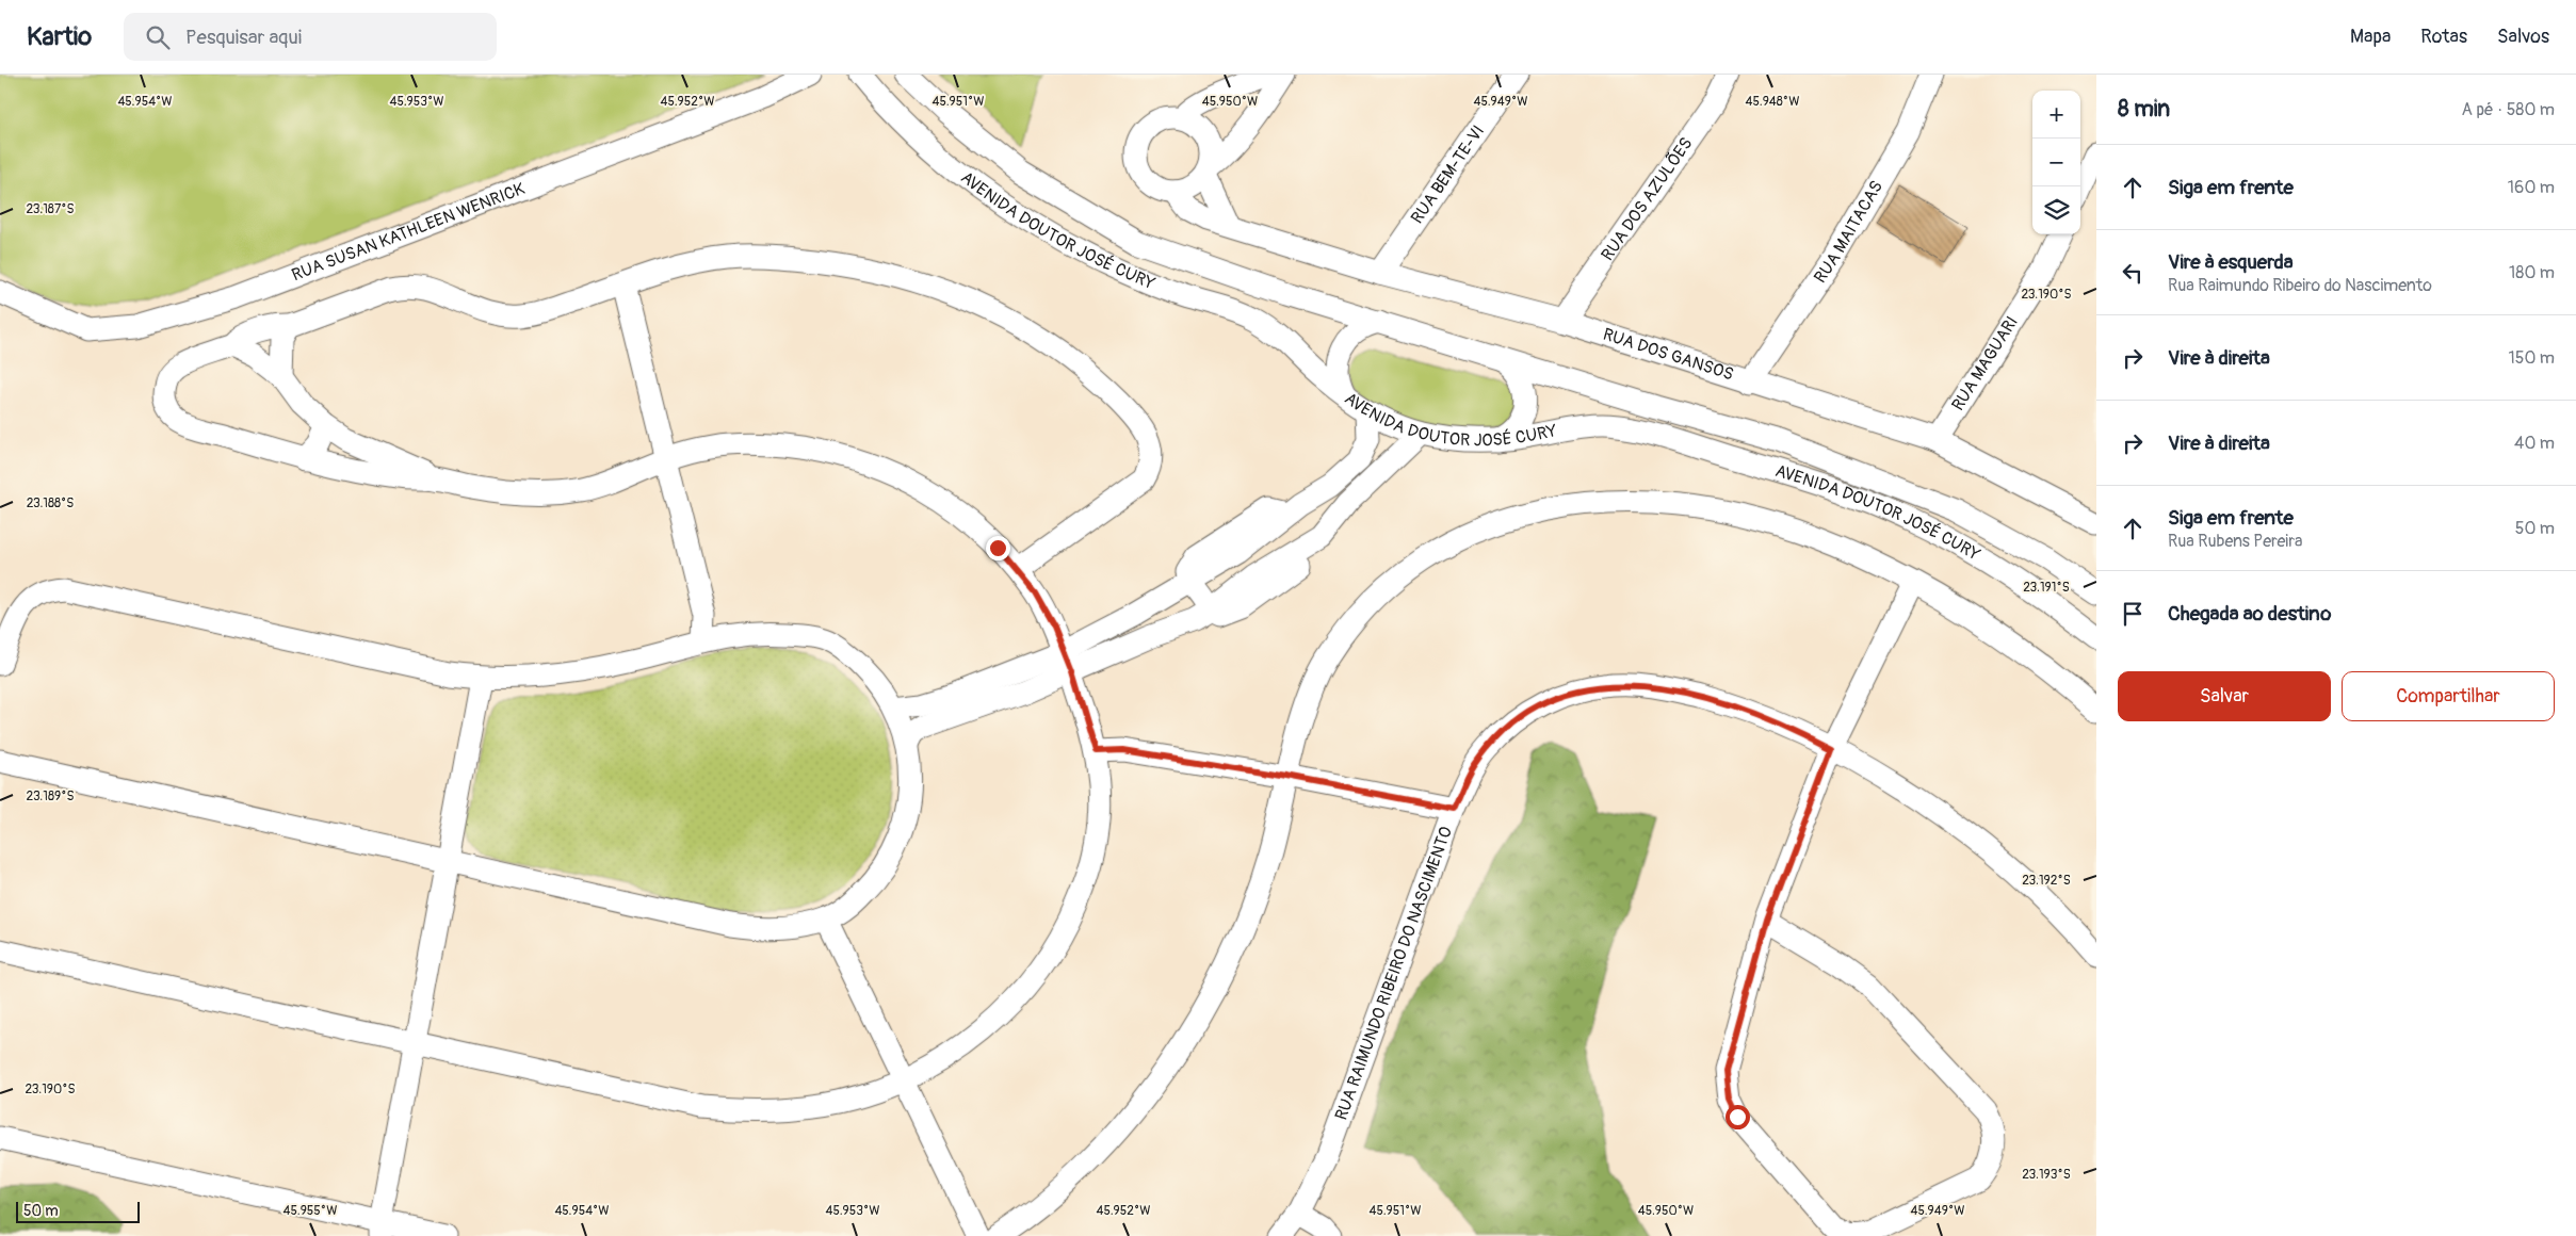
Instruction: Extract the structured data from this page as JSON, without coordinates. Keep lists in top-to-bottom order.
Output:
{
  "streets": {
    "street": [
      "RUA BEM-TE-VI",
      "RUA DOS AZULÕES",
      "AVENIDA DOUTOR JOSÉ CURY",
      "RUA SUSAN KATHLEEN WENRICK",
      "RUA MAITACAS",
      "RUA DOS GANSOS",
      "RUA MAGUARI",
      "RUA RAIMUNDO RIBEIRO DO NASCIMENTO"
    ]
  },
  "crossings": [
    ["RUA BEM-TE-VI", "RUA DOS GANSOS"],
    ["RUA DOS AZULÕES", "RUA DOS GANSOS"],
    ["RUA MAITACAS", "RUA DOS GANSOS"],
    ["RUA DOS GANSOS", "RUA MAGUARI"]
  ],
  "scale_bar": "50 m",
  "page": {
    "header": "Kartio",
    "search": "Pesquisar aqui",
    "nav": ["Mapa", "Rotas", "Salvos"],
    "heading": ["8 min", "A pé · 580 m"],
    "map_buttons": ["+", "−"],
    "list": [
      ["Siga em frente", "160 m"],
      ["Vire à esquerda", "Rua Raimundo Ribeiro do Nascimento", "180 m"],
      ["Vire à direita", "150 m"],
      ["Vire à direita", "40 m"],
      ["Siga em frente", "Rua Rubens Pereira", "50 m"],
      "Chegada ao destino"
    ],
    "buttons": ["Salvar", "Compartilhar"],
    "scale": "50 m"
  },
  "coordinates": [
    "45.954°W",
    "45.953°W",
    "45.952°W",
    "45.951°W",
    "45.950°W",
    "45.949°W",
    "45.948°W",
    "23.187°S",
    "23.190°S",
    "23.188°S",
    "23.191°S",
    "23.189°S",
    "23.192°S",
    "23.193°S",
    "45.955°W"
  ]
}
